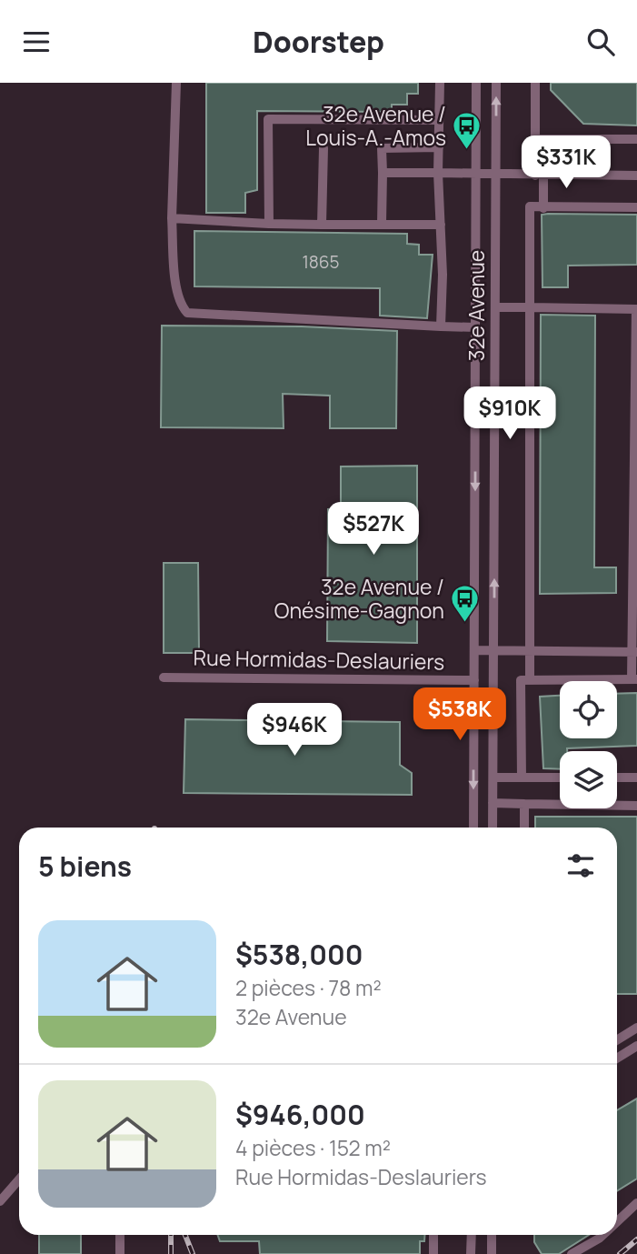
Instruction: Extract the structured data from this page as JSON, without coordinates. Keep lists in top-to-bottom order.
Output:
{
  "streets": {
    "street": ["32e Avenue", "Rue Hormidas-Deslauriers"]
  },
  "crossings": [
    ["32e Avenue", "Rue Hormidas-Deslauriers"]
  ],
  "places": {
    "bus stop": ["32e Avenue / Louis-A.-Amos", "32e Avenue / Onésime-Gagnon"]
  },
  "house_numbers": ["1865"],
  "page": {
    "header": "Doorstep",
    "price": [
      "$331K",
      "$910K",
      "$527K",
      "$538K",
      "$946K"
    ],
    "heading": "5 biens",
    "list": [
      {
        "name": "$538,000",
        "note": "2 pièces · 78 m² · 32e Avenue"
      },
      {
        "name": "$946,000",
        "note": "4 pièces · 152 m² · Rue Hormidas-Deslauriers"
      }
    ]
  }
}
